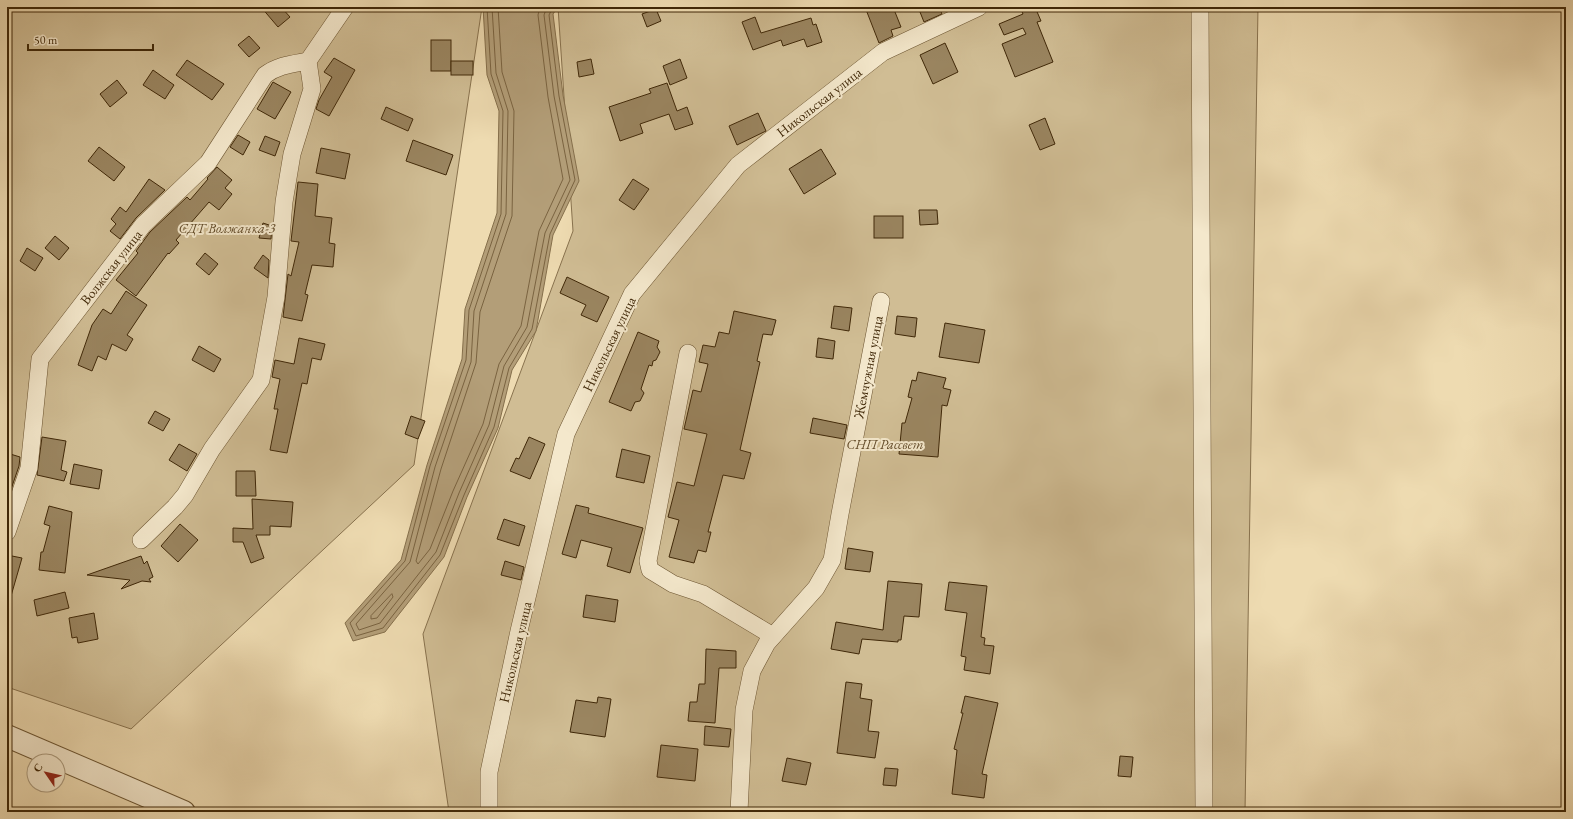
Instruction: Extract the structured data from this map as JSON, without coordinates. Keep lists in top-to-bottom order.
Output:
{
  "streets": {
    "street": ["Никольская улица", "Волжская улица", "Жемчужная улица"]
  },
  "parks": ["СДТ Волжанка-3", "СНП Рассвет"],
  "scale_bar": "50 m",
  "north": "top left"
}
